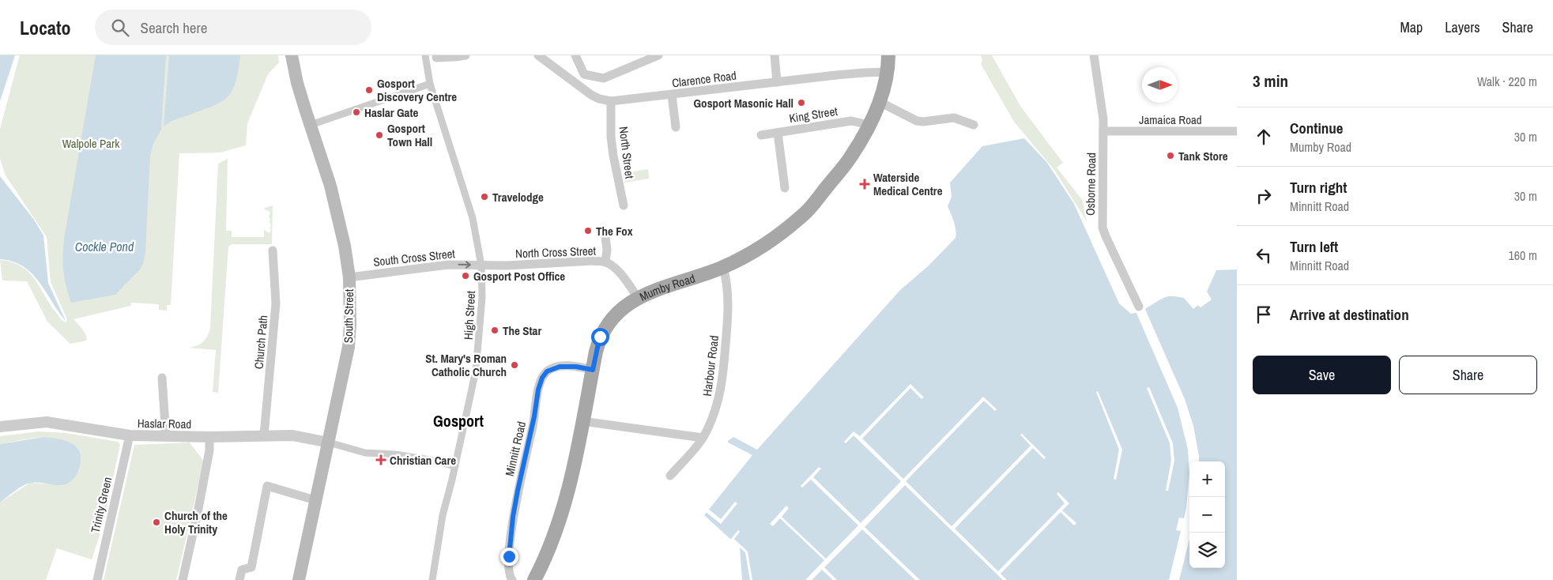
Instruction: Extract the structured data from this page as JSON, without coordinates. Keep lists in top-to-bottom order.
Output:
{
  "streets": {
    "main road": ["Mumby Road", "South Street"],
    "street": [
      "Clarence Road",
      "King Street",
      "Jamaica Road",
      "North Street",
      "Osborne Road",
      "North Cross Street",
      "South Cross Street",
      "High Street",
      "Church Path",
      "Harbour Road",
      "Haslar Road",
      "Minnitt Road",
      "Trinity Green"
    ]
  },
  "crossings": [
    ["Clarence Road", "North Street"],
    ["Clarence Road", "Mumby Road"],
    ["King Street", "Mumby Road"],
    ["Jamaica Road", "Osborne Road"],
    ["North Cross Street", "South Cross Street"],
    ["North Cross Street", "Mumby Road"],
    ["North Cross Street", "High Street"],
    ["South Cross Street", "High Street"],
    ["South Cross Street", "South Street"],
    ["Mumby Road", "Harbour Road"],
    ["Mumby Road", "Minnitt Road"],
    ["South Street", "Haslar Road"],
    ["Church Path", "Haslar Road"],
    ["Haslar Road", "Trinity Green"]
  ],
  "one_way": ["South Cross Street"],
  "districts": ["Gosport"],
  "water": ["Cockle Pond"],
  "parks": ["Walpole Park"],
  "places": {
    "other": [
      "Gosport Discovery Centre",
      "Gosport Masonic Hall",
      "Haslar Gate",
      "Gosport Town Hall",
      "Tank Store",
      "Travelodge",
      "The Fox",
      "Gosport Post Office",
      "The Star",
      "St. Mary's Roman Catholic Church",
      "Church of the Holy Trinity"
    ],
    "health": ["Waterside Medical Centre", "Christian Care"]
  },
  "north": "right",
  "page": {
    "header": "Locato",
    "search": "Search here",
    "nav": ["Map", "Layers", "Share"],
    "heading": ["3 min", "Walk · 220 m"],
    "list": [
      ["Continue", "Mumby Road", "30 m"],
      ["Turn right", "Minnitt Road", "30 m"],
      ["Turn left", "Minnitt Road", "160 m"],
      "Arrive at destination"
    ],
    "buttons": ["Save", "Share"],
    "map_buttons": ["+", "−"]
  }
}
